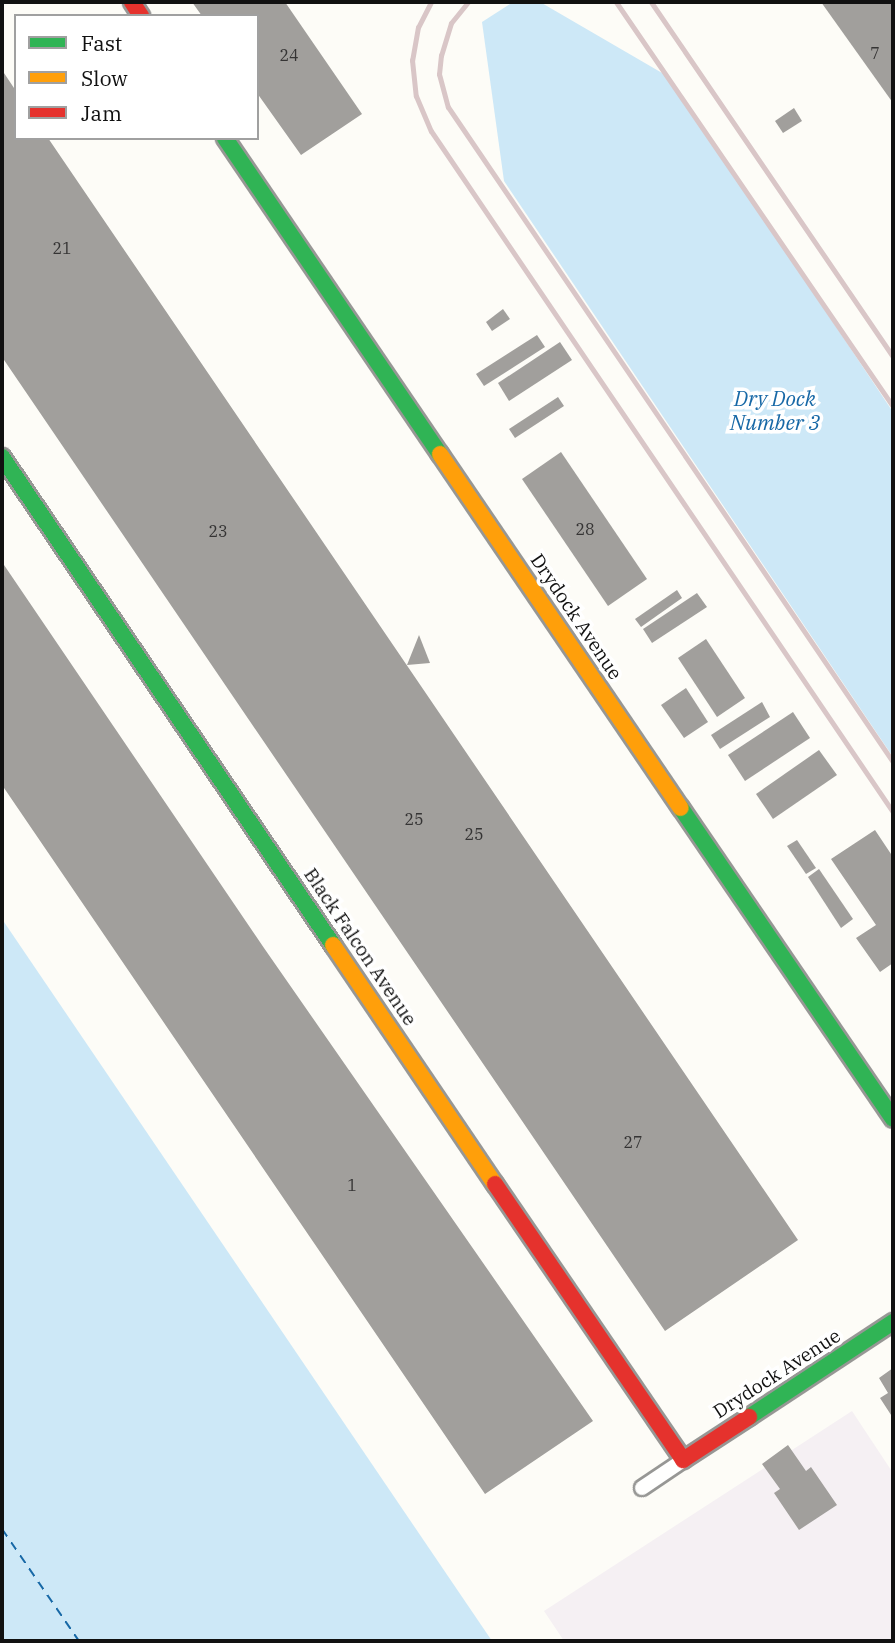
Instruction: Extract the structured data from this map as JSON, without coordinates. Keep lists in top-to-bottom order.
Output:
{
  "streets": {
    "street": ["Drydock Avenue", "Black Falcon Avenue"]
  },
  "crossings": [
    ["Drydock Avenue", "Black Falcon Avenue"]
  ],
  "water": ["Dry Dock Number 3"],
  "house_numbers": [
    "7",
    "24",
    "21",
    "28",
    "23",
    "25",
    "25",
    "27",
    "1"
  ],
  "legend": ["Fast", "Slow", "Jam"]
}
